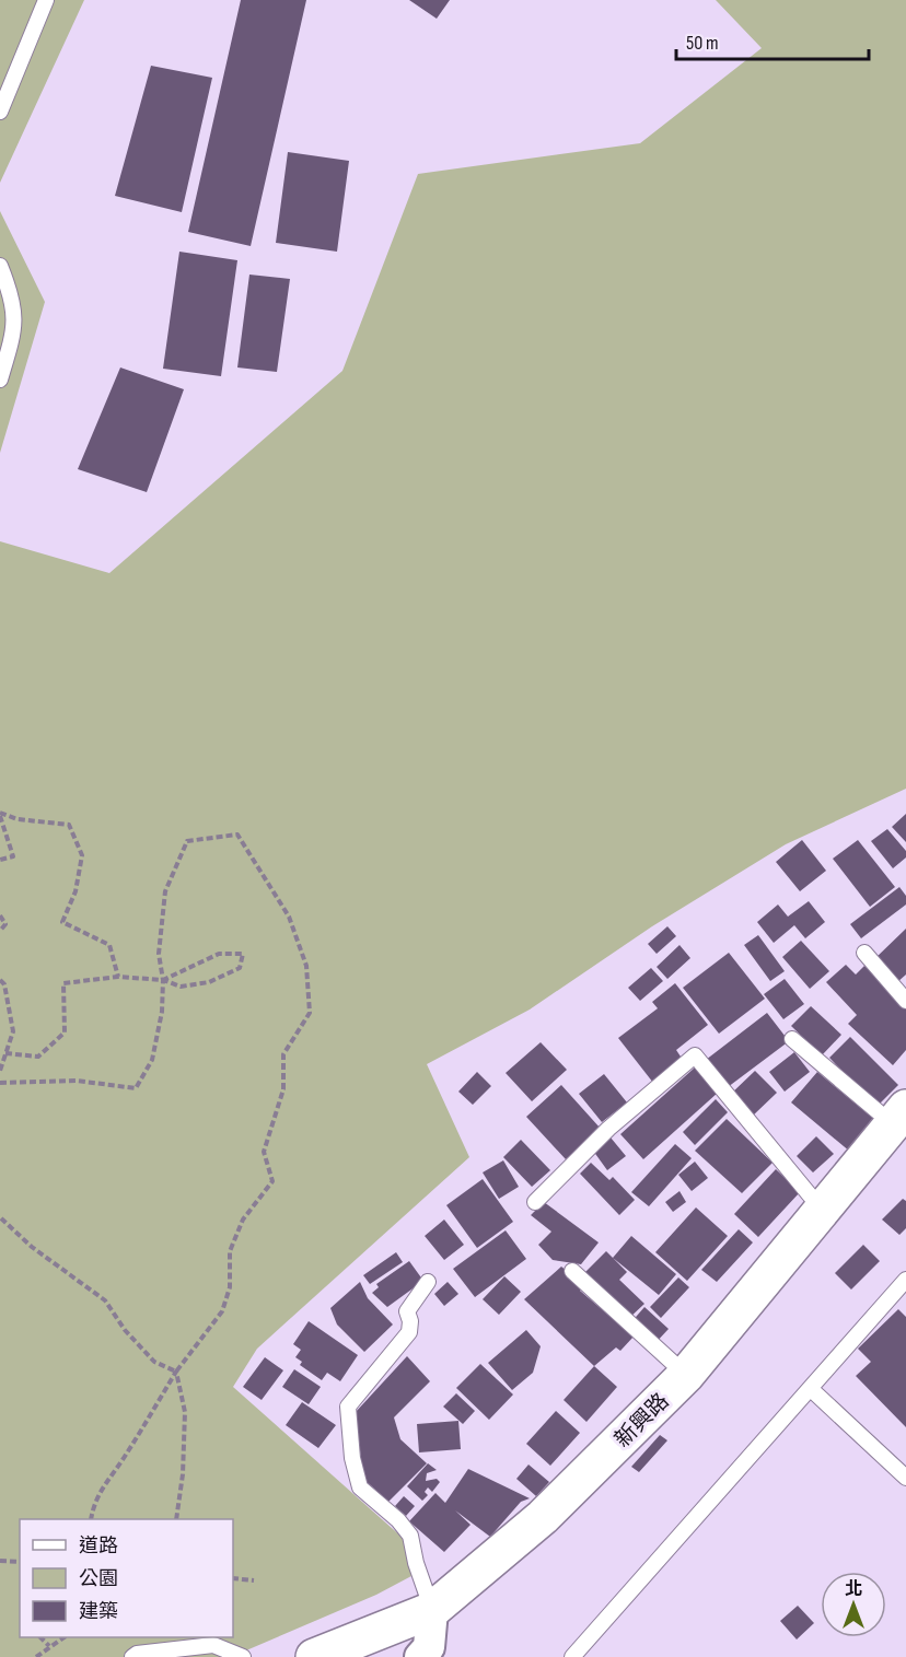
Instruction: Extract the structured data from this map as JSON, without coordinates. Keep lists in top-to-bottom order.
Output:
{
  "streets": {
    "street": ["新興路"]
  },
  "legend": ["道路", "公園", "建築"],
  "scale_bar": "50 m",
  "north": "top"
}
